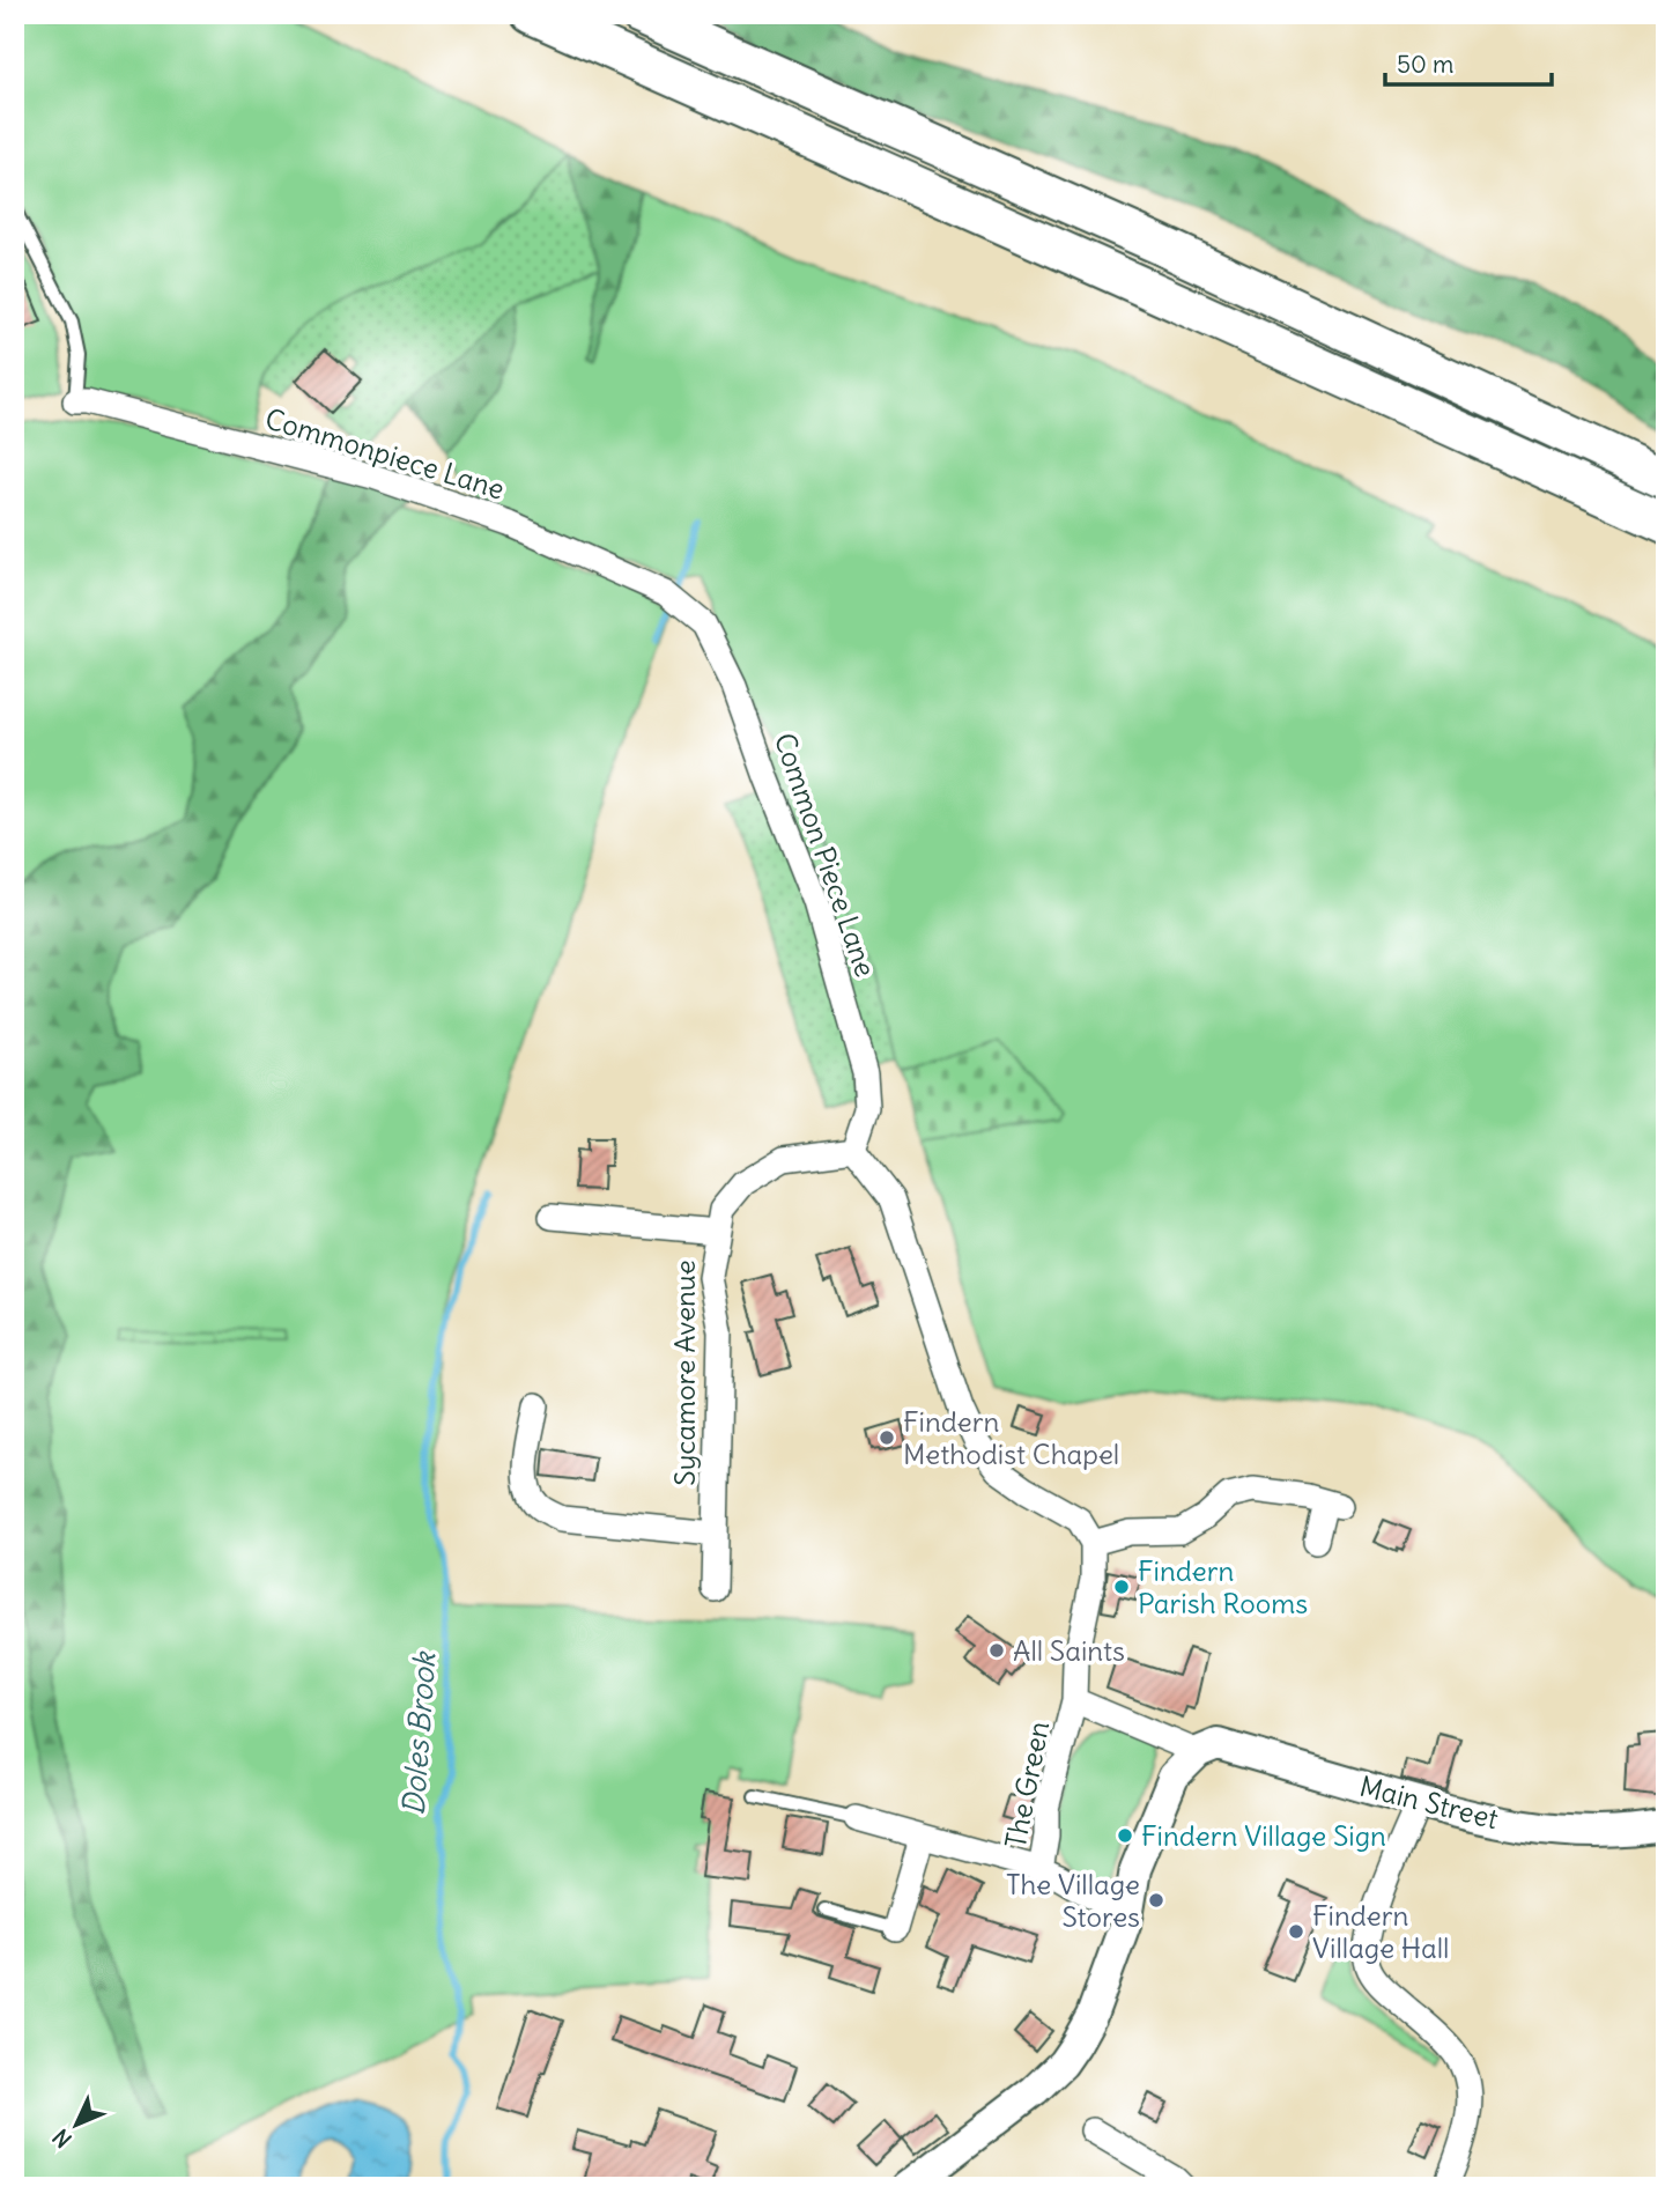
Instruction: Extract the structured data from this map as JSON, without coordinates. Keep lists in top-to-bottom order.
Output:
{
  "streets": {
    "street": [
      "Commonpiece Lane",
      "Common Piece Lane",
      "Sycamore Avenue",
      "The Green",
      "Main Street"
    ]
  },
  "crossings": [
    ["Commonpiece Lane", "Common Piece Lane"],
    ["Common Piece Lane", "Sycamore Avenue"],
    ["The Green", "Main Street"]
  ],
  "water": ["Doles Brook"],
  "places": [
    "Findern Methodist Chapel",
    "Findern Parish Rooms",
    "All Saints",
    "Findern Village Sign",
    "The Village Stores",
    "Findern Village Hall"
  ],
  "scale_bar": "50 m",
  "north": "bottom left"
}
